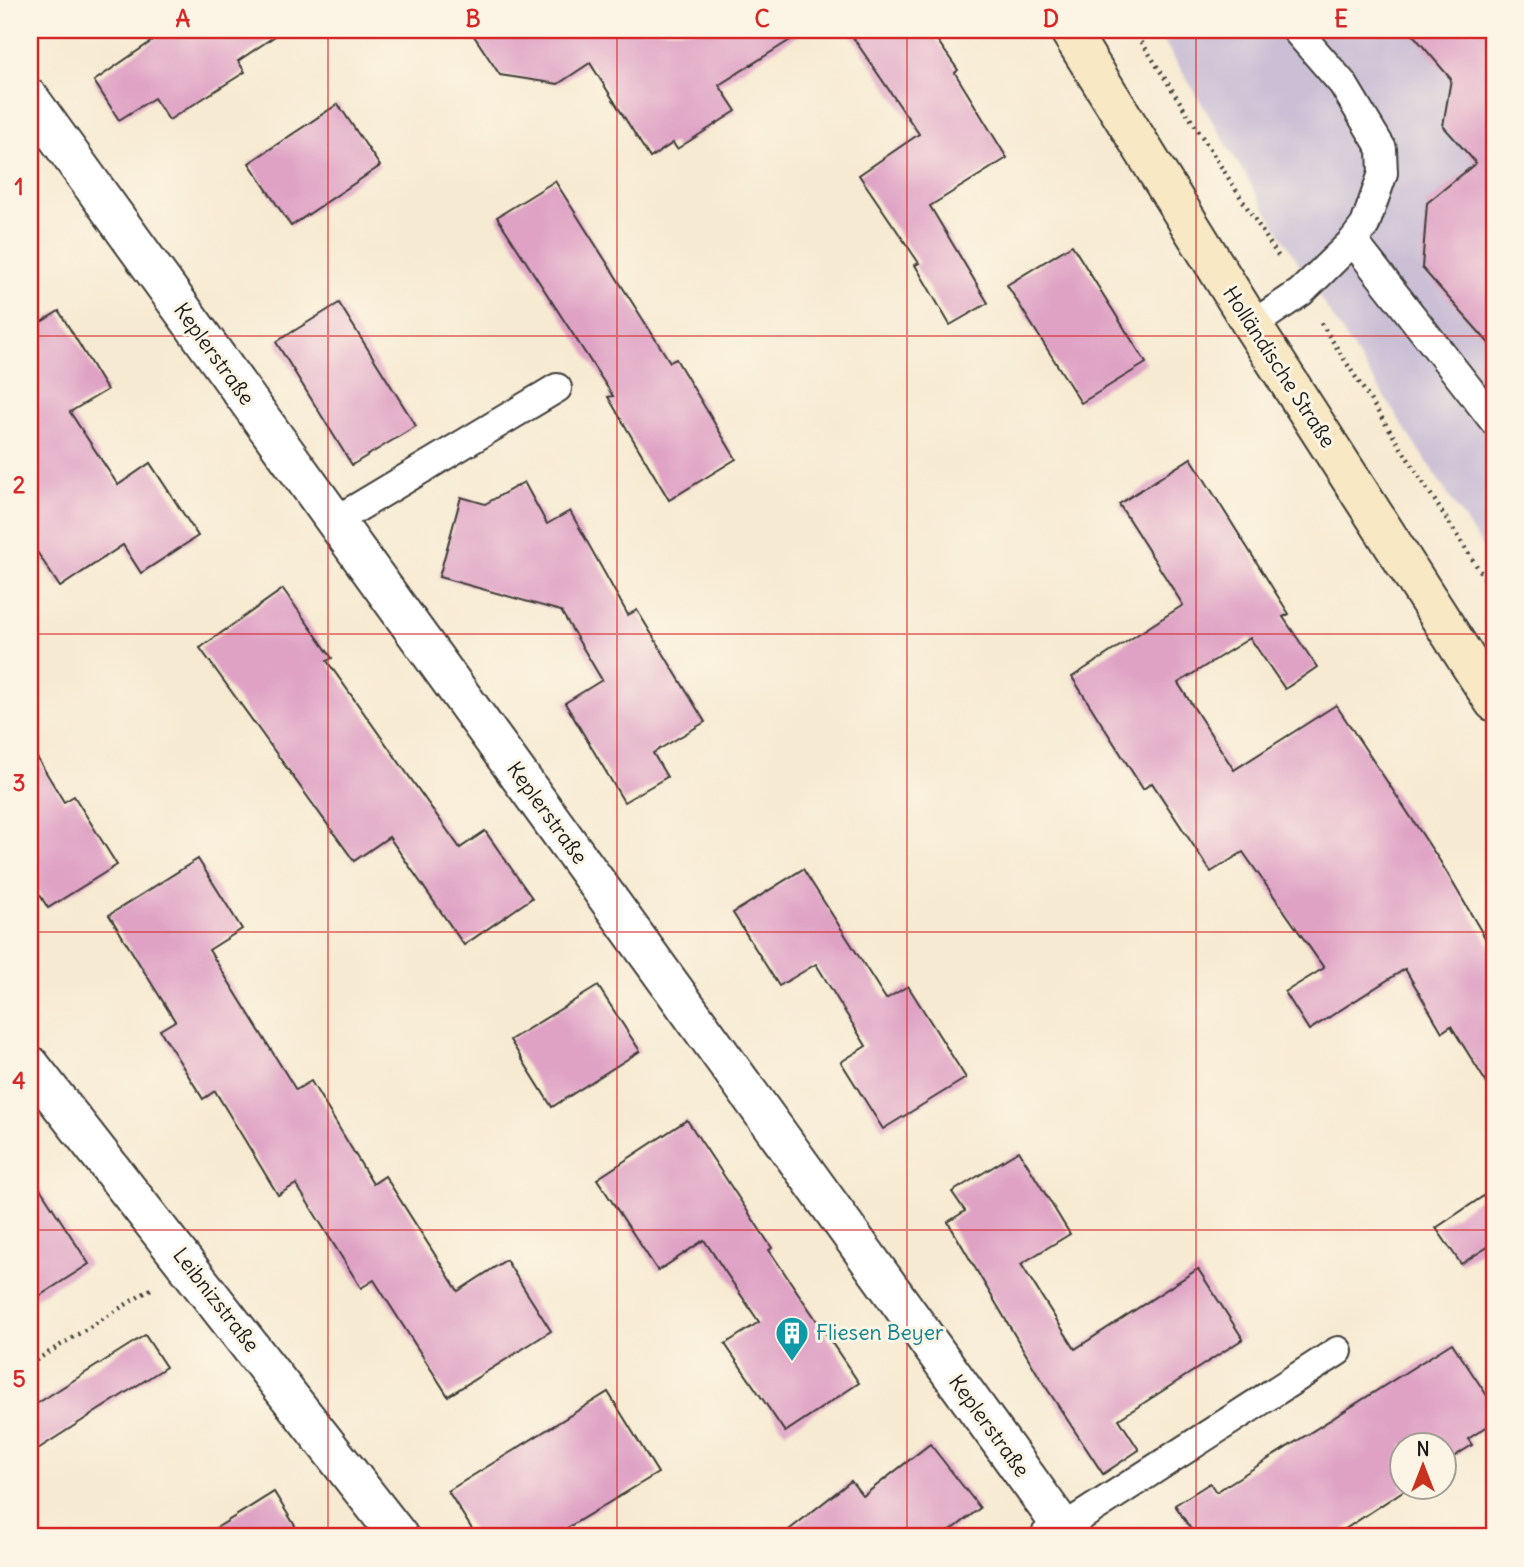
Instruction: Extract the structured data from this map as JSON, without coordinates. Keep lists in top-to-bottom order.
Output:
{
  "streets": {
    "street": ["Keplerstraße", "Holländische Straße", "Leibnizstraße"]
  },
  "places": {
    "building": ["Fliesen Beyer"]
  },
  "north": "top",
  "grid": {
    "columns": [
      "A",
      "B",
      "C",
      "D",
      "E"
    ],
    "rows": [
      "1",
      "2",
      "3",
      "4",
      "5"
    ]
  }
}
